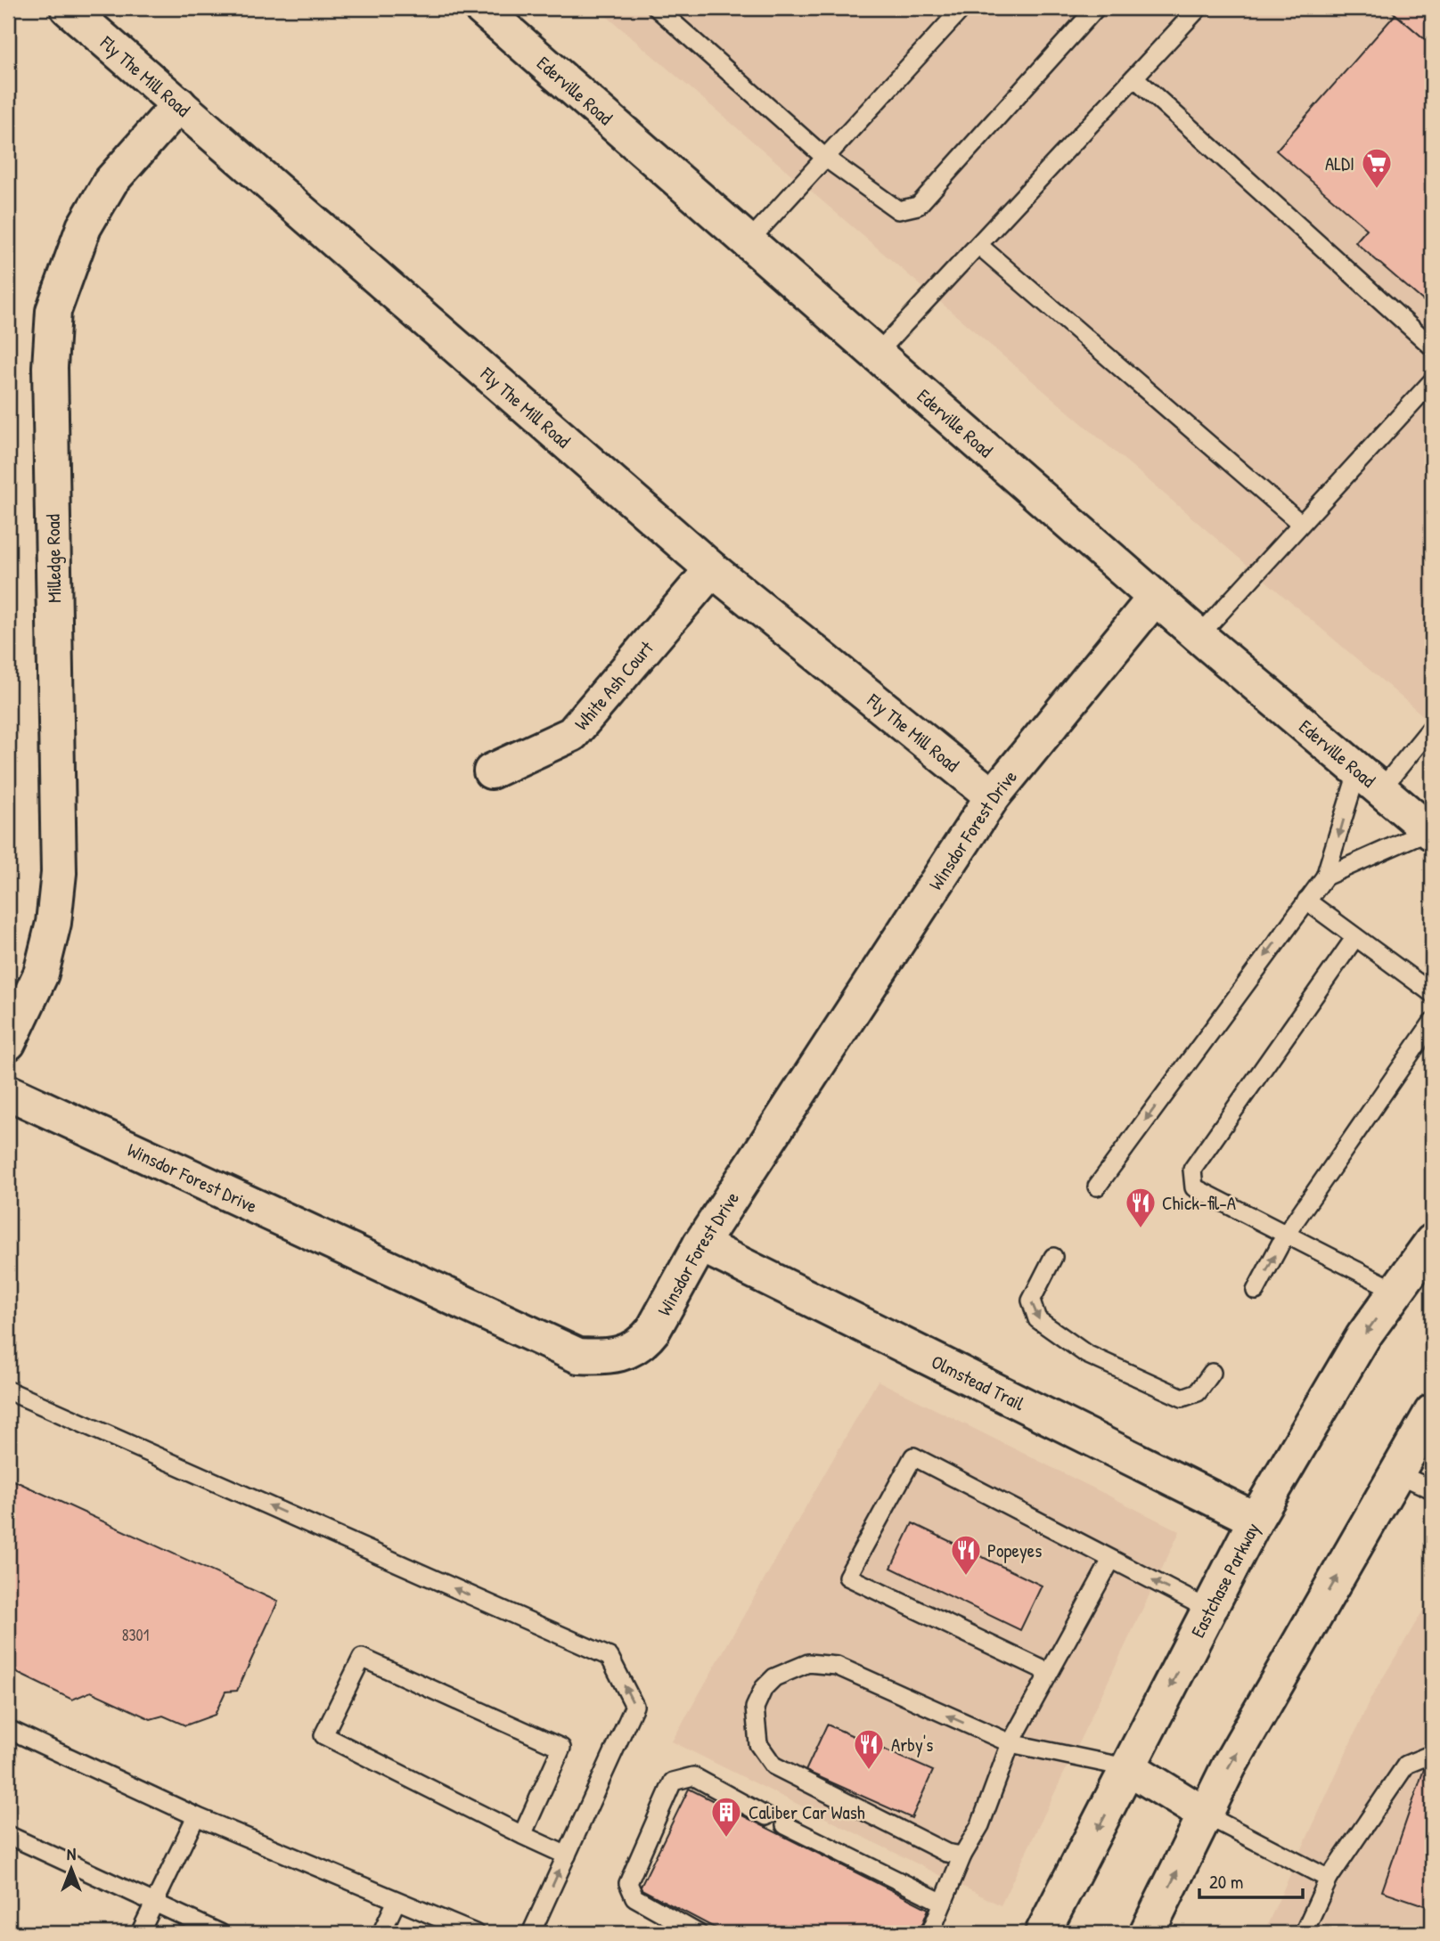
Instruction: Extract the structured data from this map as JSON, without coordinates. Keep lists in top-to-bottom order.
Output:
{
  "streets": {
    "street": [
      "Fly The Mill Road",
      "Ederville Road",
      "Milledge Road",
      "White Ash Court",
      "Winsdor Forest Drive",
      "Olmstead Trail",
      "Eastchase Parkway"
    ]
  },
  "crossings": [
    ["Fly The Mill Road", "Milledge Road"],
    ["Fly The Mill Road", "White Ash Court"],
    ["Fly The Mill Road", "Winsdor Forest Drive"],
    ["Ederville Road", "Winsdor Forest Drive"],
    ["Winsdor Forest Drive", "Olmstead Trail"],
    ["Olmstead Trail", "Eastchase Parkway"]
  ],
  "places": {
    "supermarket": ["ALDI"],
    "restaurant": ["Chick-fil-A", "Popeyes", "Arby's"],
    "building": ["Caliber Car Wash"]
  },
  "house_numbers": ["8301"],
  "scale_bar": "20 m",
  "north": "top"
}
